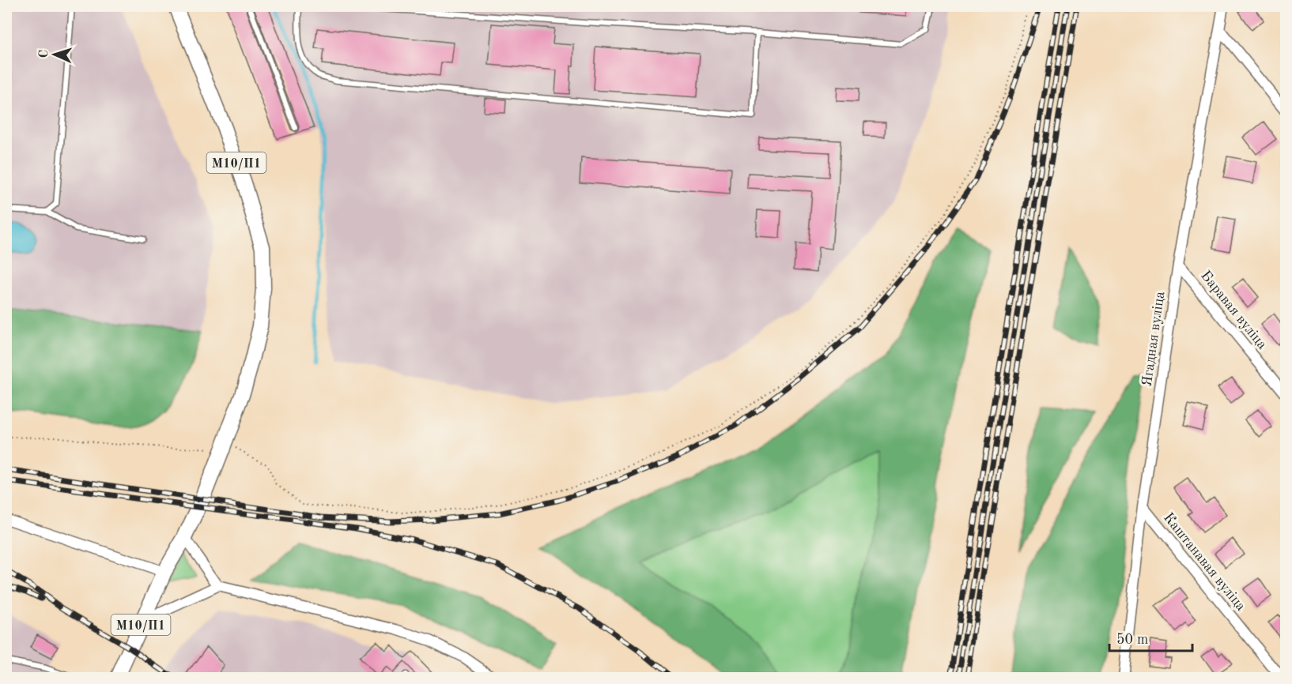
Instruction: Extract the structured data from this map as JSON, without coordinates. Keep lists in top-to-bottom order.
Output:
{
  "streets": {
    "main road": ["М10/П1"],
    "street": ["Баравая вуліца", "Ягадная вуліца", "Каштанавая вуліца"]
  },
  "crossings": [
    ["Баравая вуліца", "Ягадная вуліца"],
    ["Ягадная вуліца", "Каштанавая вуліца"]
  ],
  "scale_bar": "50 m",
  "north": "left"
}
